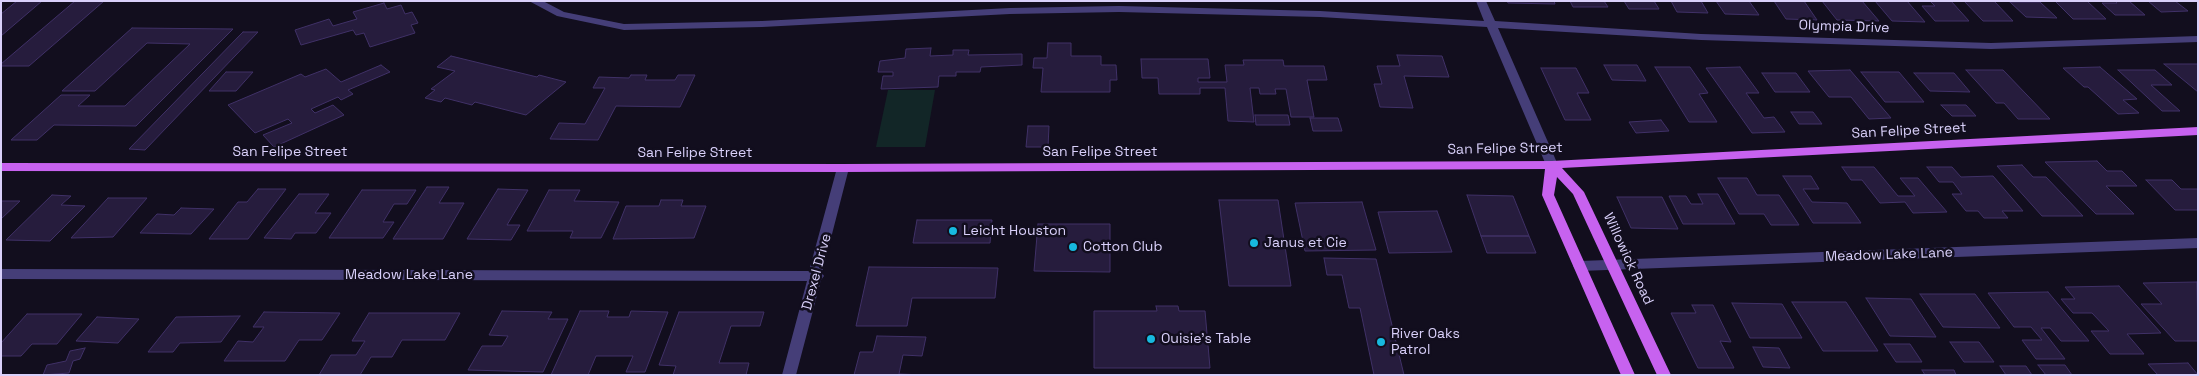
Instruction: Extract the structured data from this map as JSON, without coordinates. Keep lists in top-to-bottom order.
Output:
{
  "streets": {
    "main road": ["San Felipe Street", "Willowick Road"],
    "street": ["Olympia Drive", "Meadow Lake Lane", "Drexel Drive"]
  },
  "crossings": [
    ["Olympia Drive", "Willowick Road"],
    ["San Felipe Street", "Willowick Road"],
    ["San Felipe Street", "Drexel Drive"],
    ["Meadow Lake Lane", "Willowick Road"],
    ["Meadow Lake Lane", "Drexel Drive"]
  ],
  "places": [
    "Leicht Houston",
    "Janus et Cie",
    "Cotton Club",
    "Ouisie's Table",
    "River Oaks Patrol"
  ]
}
